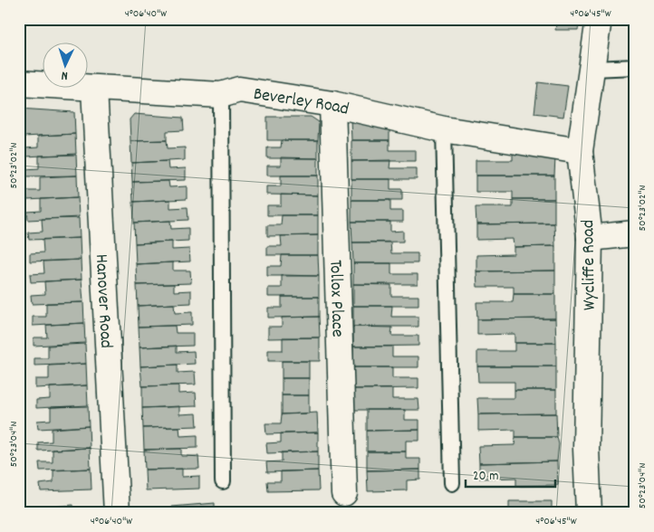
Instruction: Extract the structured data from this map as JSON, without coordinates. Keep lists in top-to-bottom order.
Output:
{
  "streets": {
    "street": [
      "Beverley Road",
      "Wycliffe Road",
      "Tollox Place",
      "Hanover Road"
    ]
  },
  "crossings": [
    ["Beverley Road", "Wycliffe Road"],
    ["Beverley Road", "Tollox Place"],
    ["Beverley Road", "Hanover Road"]
  ],
  "scale_bar": "20 m",
  "north": "bottom",
  "coordinates": [
    "4°06'40\"W",
    "4°06'45\"W",
    "50°23'02\"N",
    "50°23'04\"N"
  ]
}
